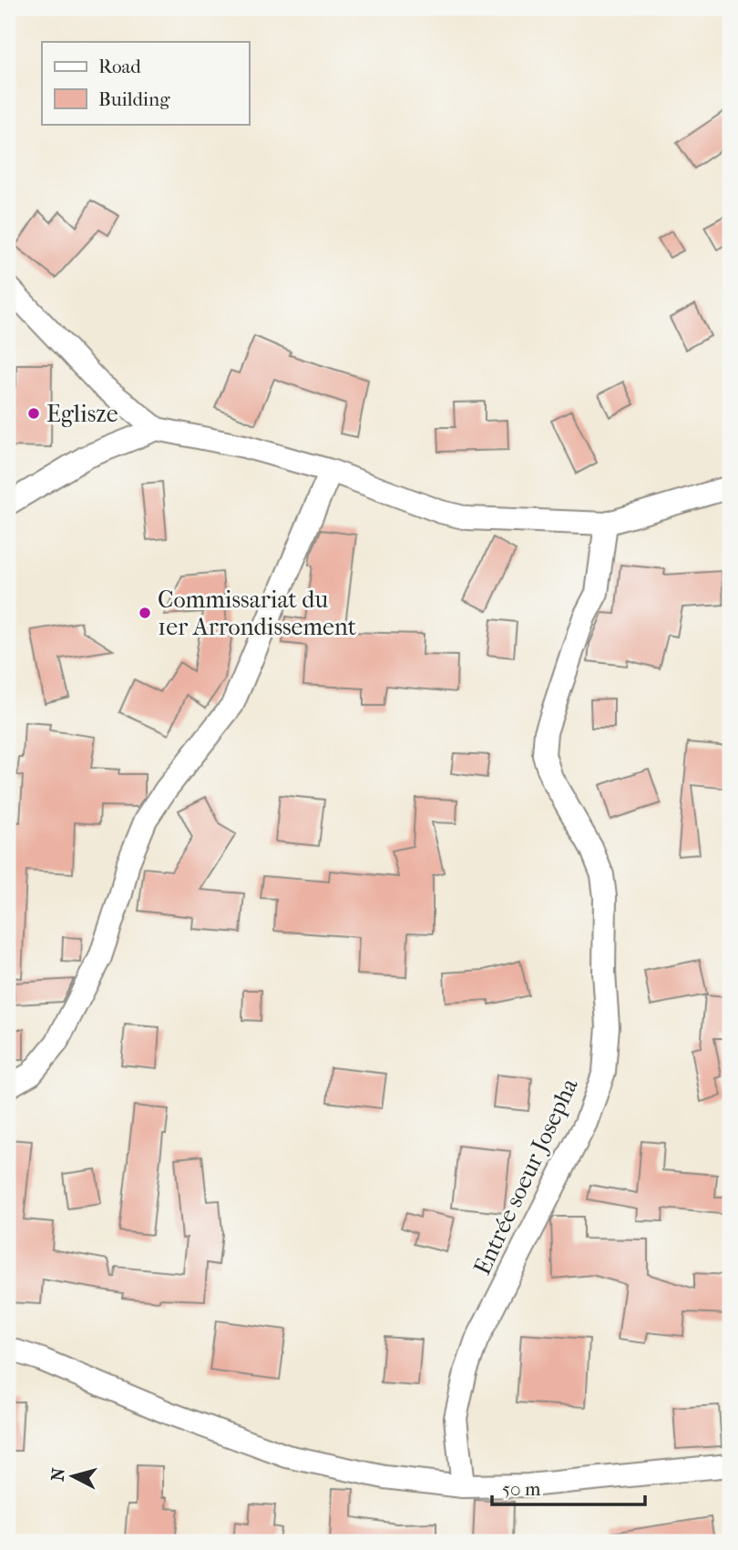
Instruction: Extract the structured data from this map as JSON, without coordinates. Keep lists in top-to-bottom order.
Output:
{
  "streets": {
    "street": ["Entrée soeur Josepha"]
  },
  "places": ["Eglisze", "Commissariat du 1er Arrondissement"],
  "legend": ["Road", "Building"],
  "scale_bar": "50 m",
  "north": "left"
}
